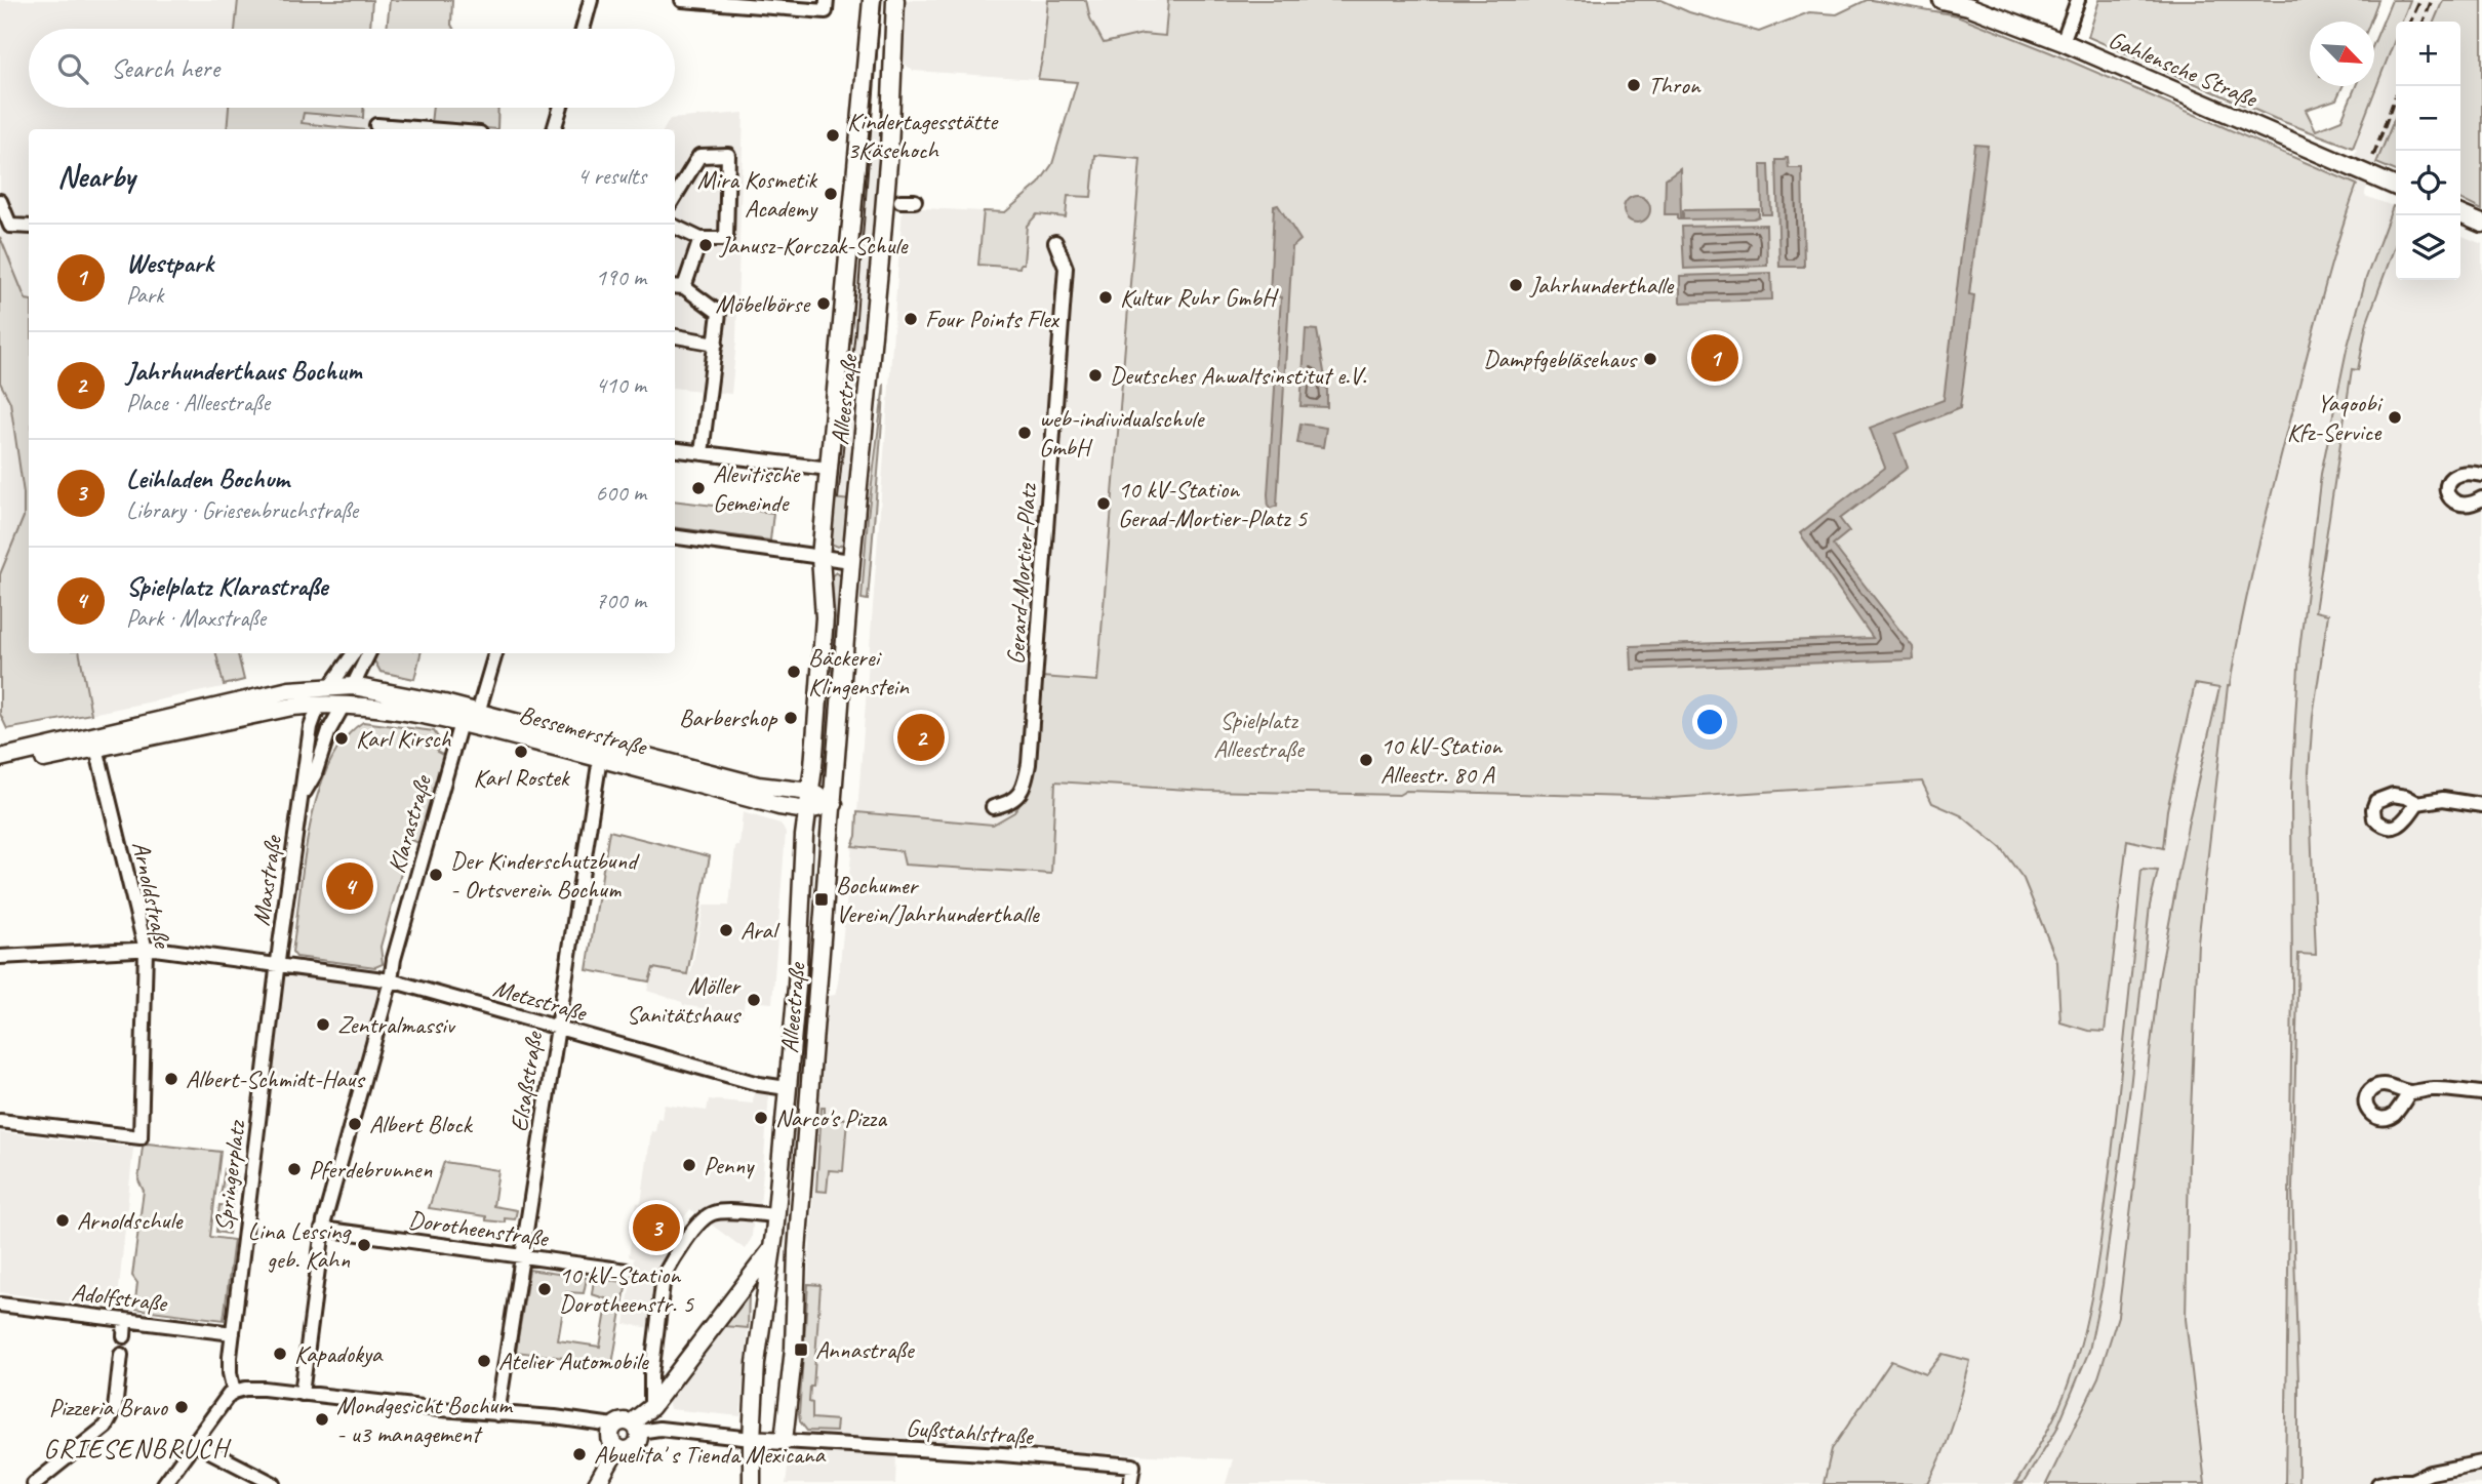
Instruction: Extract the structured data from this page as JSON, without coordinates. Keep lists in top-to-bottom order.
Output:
{
  "streets": {
    "main road": ["Gahlensche Straße", "Alleestraße", "Bessemerstraße"],
    "street": [
      "Gerard-Mortier-Platz",
      "Klarastraße",
      "Maxstraße",
      "Arnoldstraße",
      "Metzstraße",
      "Elsaßstraße",
      "Springerplatz",
      "Dorotheenstraße",
      "Adolfstraße",
      "Gußstahlstraße"
    ]
  },
  "crossings": [
    ["Alleestraße", "Bessemerstraße"],
    ["Alleestraße", "Metzstraße"],
    ["Alleestraße", "Gußstahlstraße"],
    ["Bessemerstraße", "Klarastraße"],
    ["Bessemerstraße", "Maxstraße"],
    ["Bessemerstraße", "Arnoldstraße"],
    ["Bessemerstraße", "Elsaßstraße"],
    ["Klarastraße", "Metzstraße"],
    ["Maxstraße", "Metzstraße"],
    ["Maxstraße", "Springerplatz"],
    ["Arnoldstraße", "Metzstraße"],
    ["Metzstraße", "Elsaßstraße"],
    ["Metzstraße", "Springerplatz"],
    ["Elsaßstraße", "Dorotheenstraße"],
    ["Springerplatz", "Adolfstraße"]
  ],
  "districts": ["GRIESENBRUCH"],
  "parks": ["Spielplatz Alleestraße"],
  "places": {
    "other": [
      "Thron",
      "Kindertagesstätte 3Käsehoch",
      "Mira Kosmetik Academy",
      "Janusz-Korczak-Schule",
      "Jahrhunderthalle",
      "Kultur Ruhr GmbH",
      "Möbelbörse",
      "Four Points Flex",
      "Dampfgebläsehaus",
      "Deutsches Anwaltsinstitut e.V.",
      "Yaqoobi Kfz-Service",
      "web-individualschule GmbH",
      "Alevitische Gemeinde",
      "10 kV-Station Gerad-Mortier-Platz 5",
      "Bäckerei Klingenstein",
      "Barbershop",
      "Karl Kirsch",
      "Karl Rostek",
      "10 kV-Station Alleestr. 80 A",
      "Der Kinderschutzbund - Ortsverein Bochum",
      "Aral",
      "Möller Sanitätshaus",
      "Zentralmassiv",
      "Albert-Schmidt-Haus",
      "Narco's Pizza",
      "Albert Block",
      "Penny",
      "Pferdebrunnen",
      "Arnoldschule",
      "Lina Lessing geb. Kahn",
      "10 kV-Station Dorotheenstr. 5",
      "Kapadokya",
      "Atelier Automobile",
      "Pizzeria Bravo",
      "Mondgesicht Bochum - u3 management",
      "Abuelita' s Tienda Mexicana"
    ],
    "transit": ["Bochumer Verein/Jahrhunderthalle", "Annastraße"]
  },
  "north": "bottom right",
  "page": {
    "map_buttons": ["+", "−"],
    "search": "Search here",
    "heading": ["Nearby", "4 results"],
    "list": [
      {
        "mark": "1",
        "name": "Westpark",
        "note": "Park",
        "value": "190 m"
      },
      {
        "mark": "2",
        "name": "Jahrhunderthaus Bochum",
        "note": "Place · Alleestraße",
        "value": "410 m"
      },
      {
        "mark": "3",
        "name": "Leihladen Bochum",
        "note": "Library · Griesenbruchstraße",
        "value": "600 m"
      },
      {
        "mark": "4",
        "name": "Spielplatz Klarastraße",
        "note": "Park · Maxstraße",
        "value": "700 m"
      }
    ],
    "pins": [
      "1",
      "2",
      "4",
      "3"
    ]
  }
}
